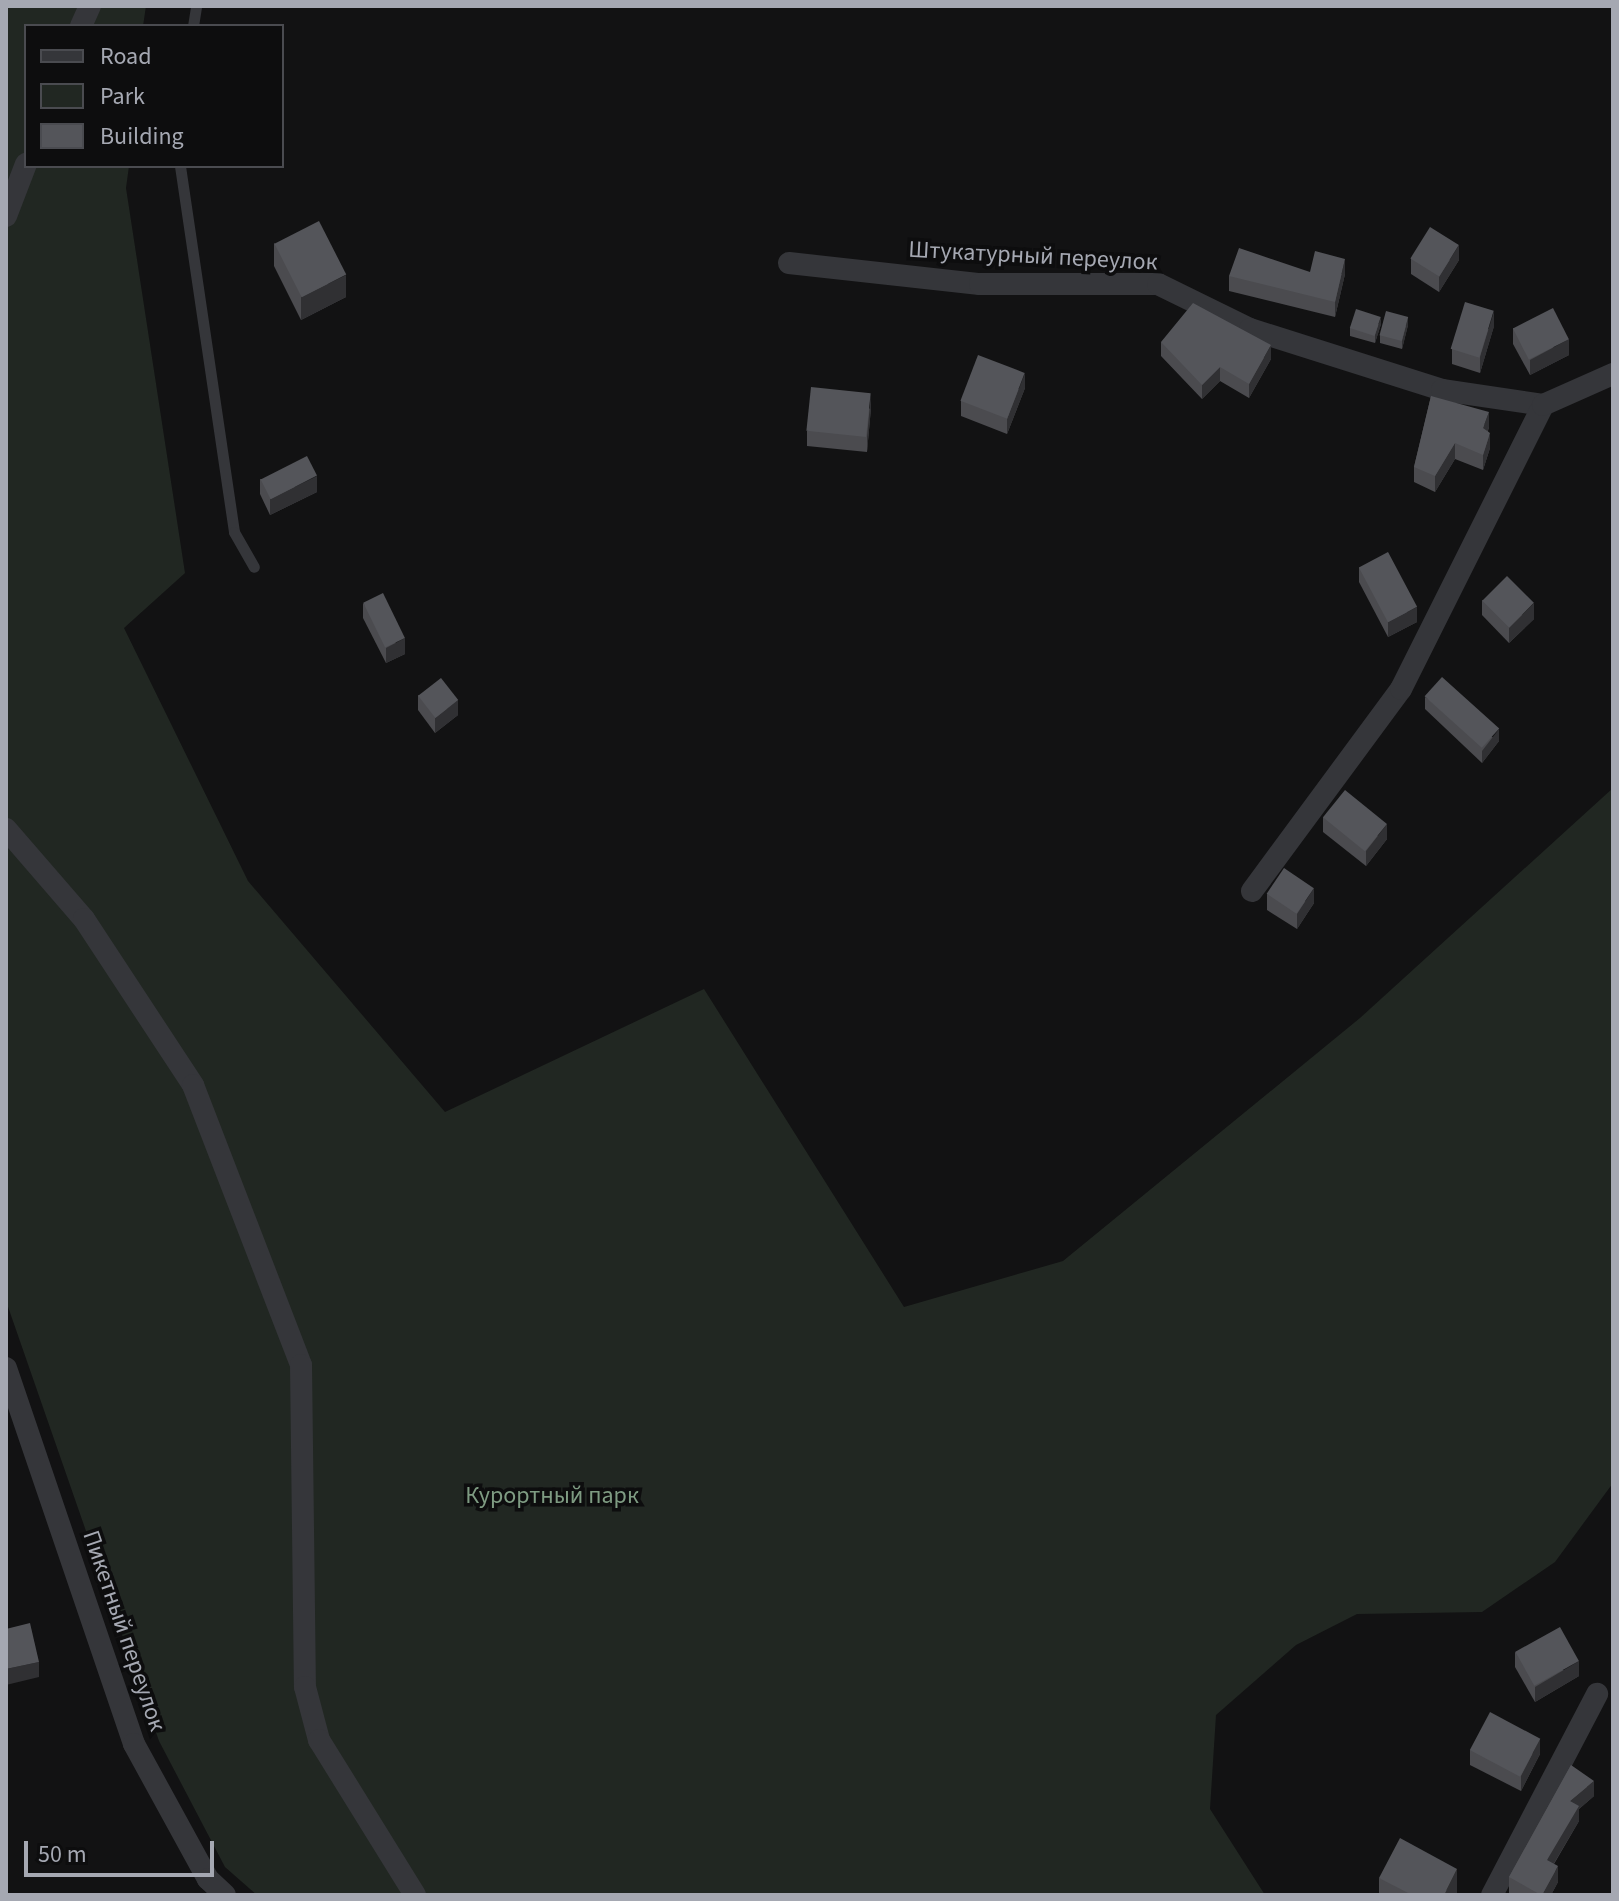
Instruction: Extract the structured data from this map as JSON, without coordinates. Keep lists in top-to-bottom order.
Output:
{
  "streets": {
    "street": ["Штукатурный переулок", "Пикетный переулок"]
  },
  "parks": ["Курортный парк"],
  "legend": ["Road", "Park", "Building"],
  "scale_bar": "50 m"
}
